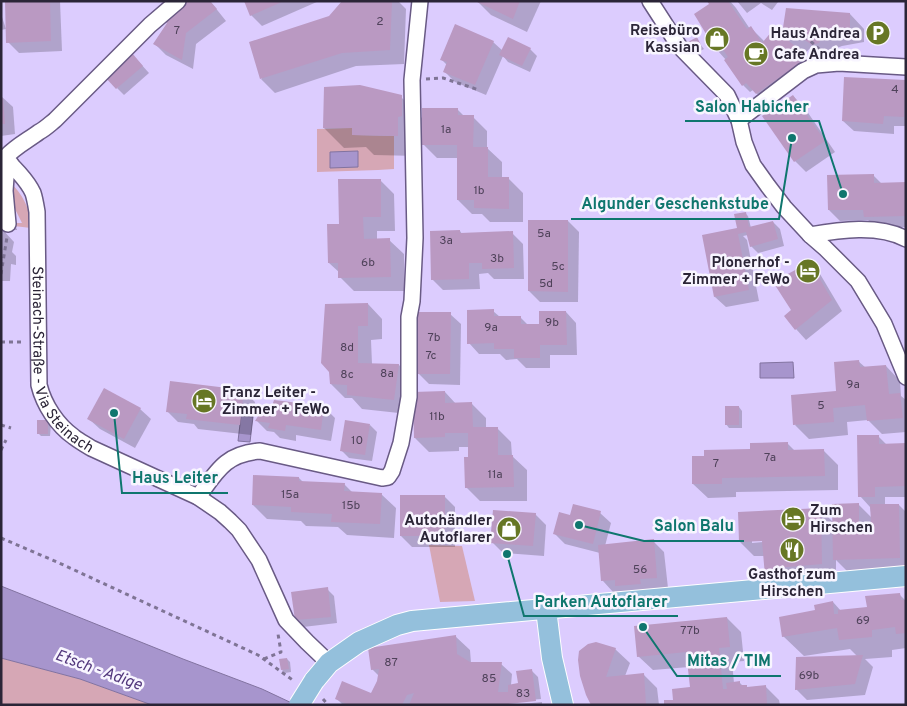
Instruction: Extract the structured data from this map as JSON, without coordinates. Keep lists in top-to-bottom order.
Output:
{
  "streets": {
    "street": ["Steinach-Straße - Via Steinach"]
  },
  "water": ["Etsch - Adige"],
  "places": {
    "parking": ["Haus Andrea"],
    "shop": ["Reisebüro Kassian", "Autohändler Autoflarer"],
    "cafe": ["Cafe Andrea"],
    "other": [
      "Algunder Geschenkstube",
      "Salon Habicher",
      "Haus Leiter",
      "Salon Balu",
      "Parken Autoflarer",
      "Mitas / TIM"
    ],
    "hotel": ["Plonerhof - Zimmer + FeWo", "Franz Leiter - Zimmer + FeWo", "Zum Hirschen"],
    "restaurant": ["Gasthof zum Hirschen"]
  },
  "house_numbers": [
    "2",
    "7",
    "4",
    "1a",
    "1b",
    "5a",
    "3a",
    "3b",
    "6b",
    "5c",
    "5d",
    "9b",
    "9a",
    "7b",
    "8d",
    "7c",
    "8a",
    "8c",
    "9a",
    "5",
    "11b",
    "10",
    "7a",
    "7",
    "11a",
    "15a",
    "15b",
    "56",
    "69",
    "77b",
    "87",
    "69b",
    "85",
    "83"
  ]
}
